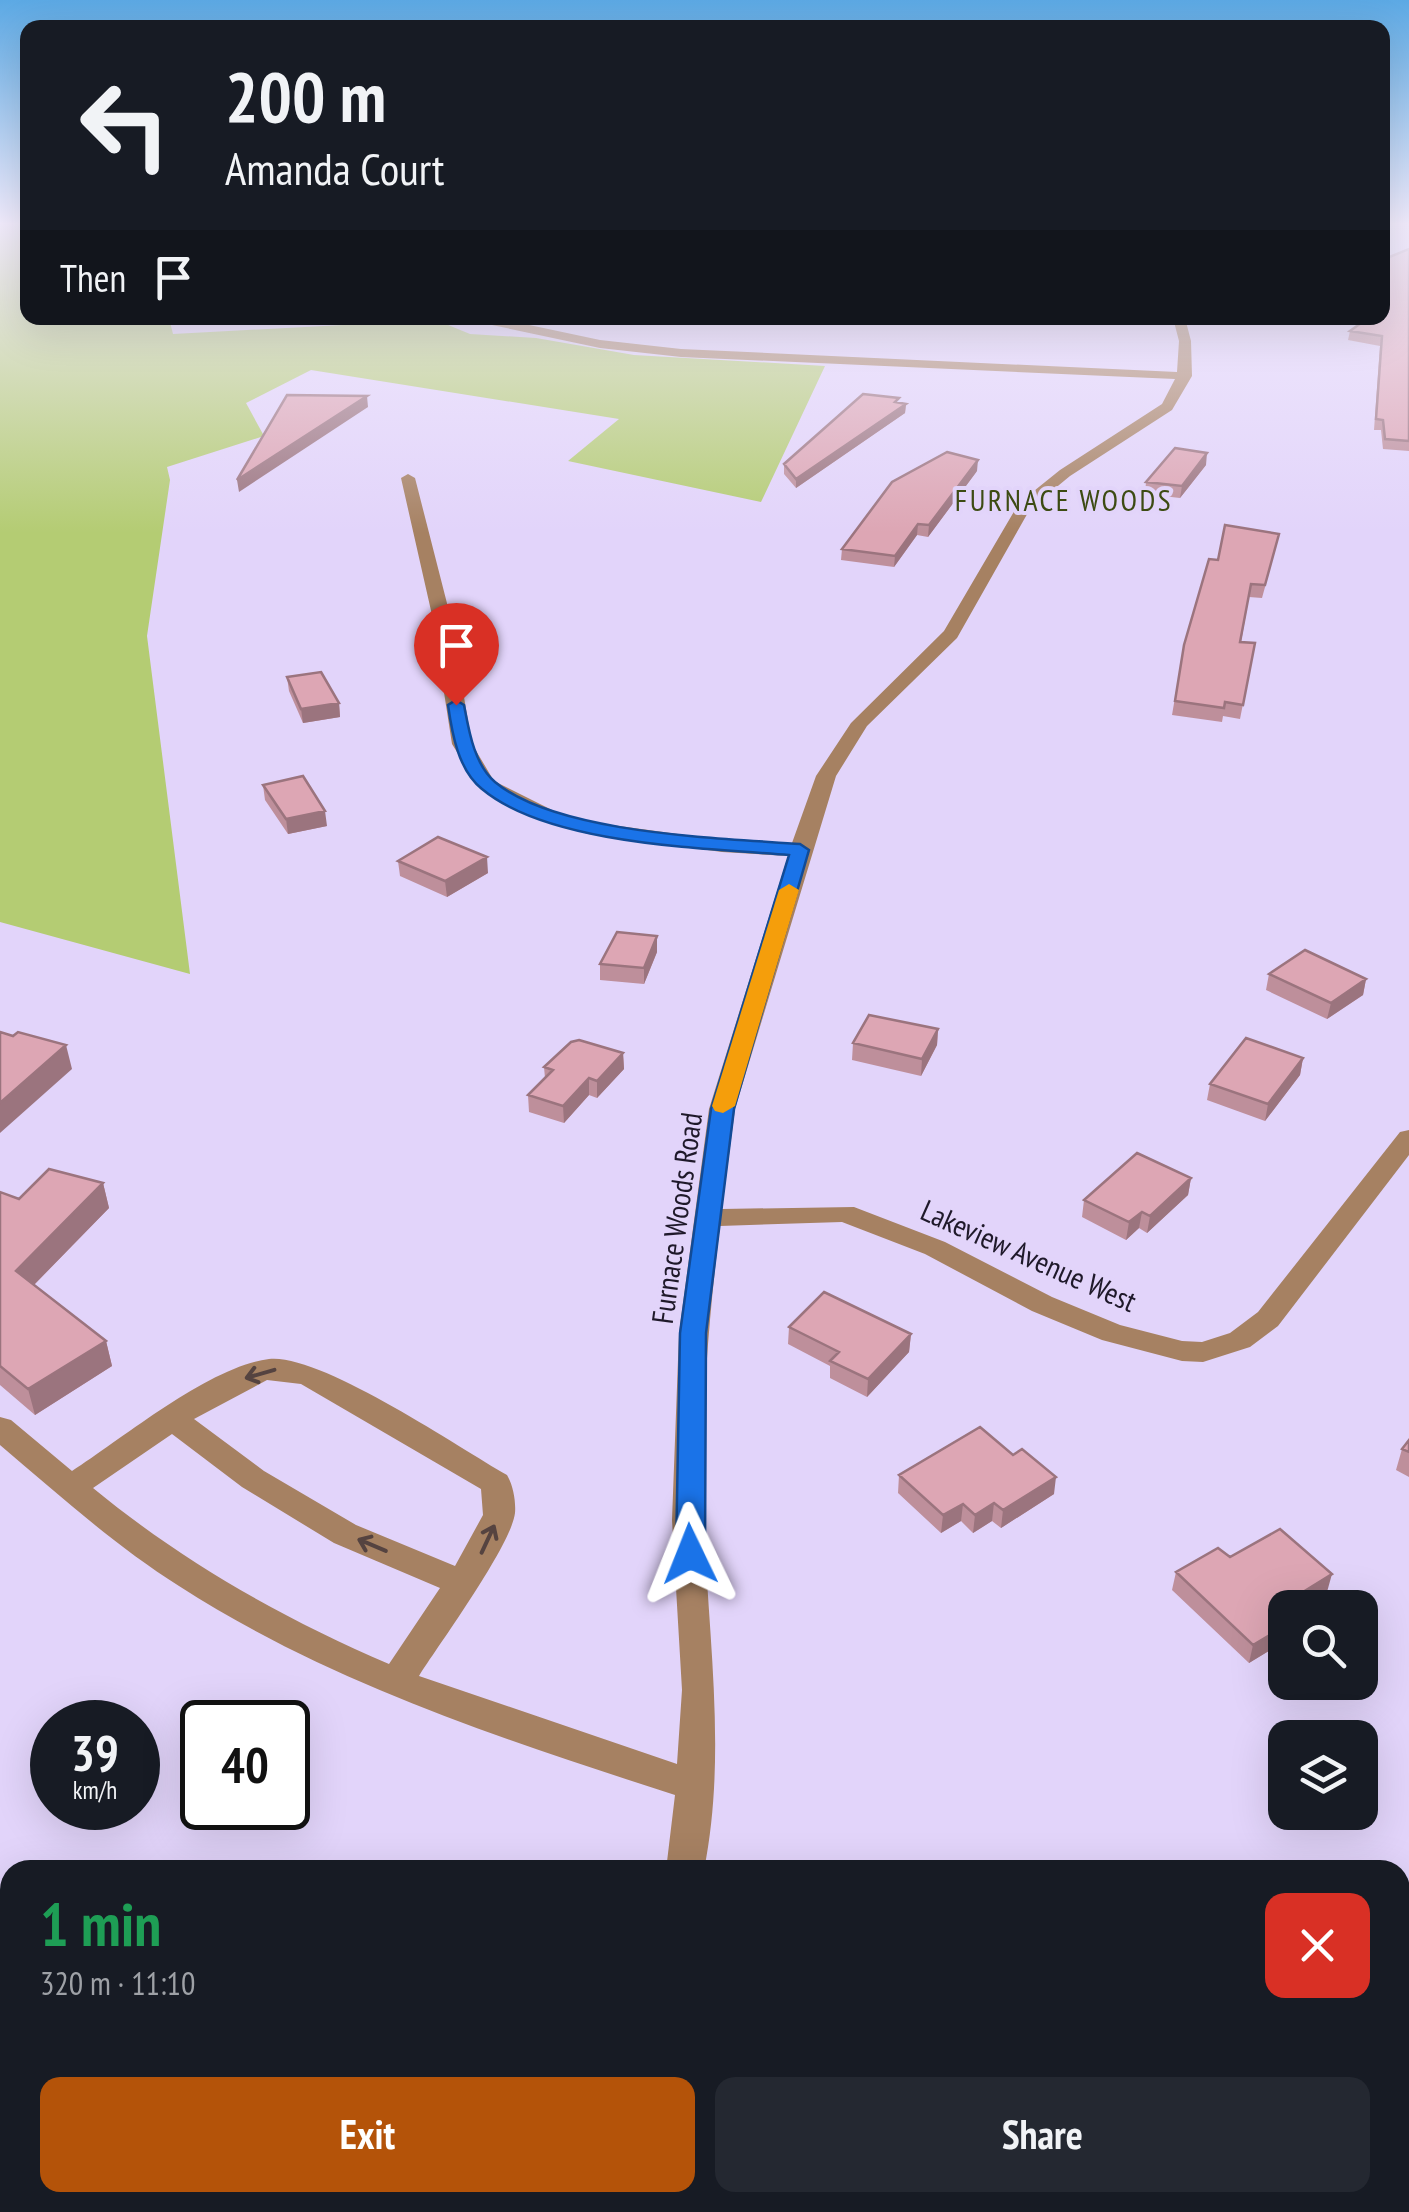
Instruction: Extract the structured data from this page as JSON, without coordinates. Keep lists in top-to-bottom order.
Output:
{
  "streets": {
    "street": ["Furnace Woods Road", "Lakeview Avenue West"]
  },
  "crossings": [
    ["Furnace Woods Road", "Lakeview Avenue West"]
  ],
  "districts": ["FURNACE WOODS"],
  "page": {
    "turn": ["200 m", "Amanda Court"],
    "then": "Then",
    "speed": "39 km/h",
    "limit": "40",
    "heading": ["1 min", "320 m · 11:10"],
    "buttons": ["Exit", "Share"]
  }
}
